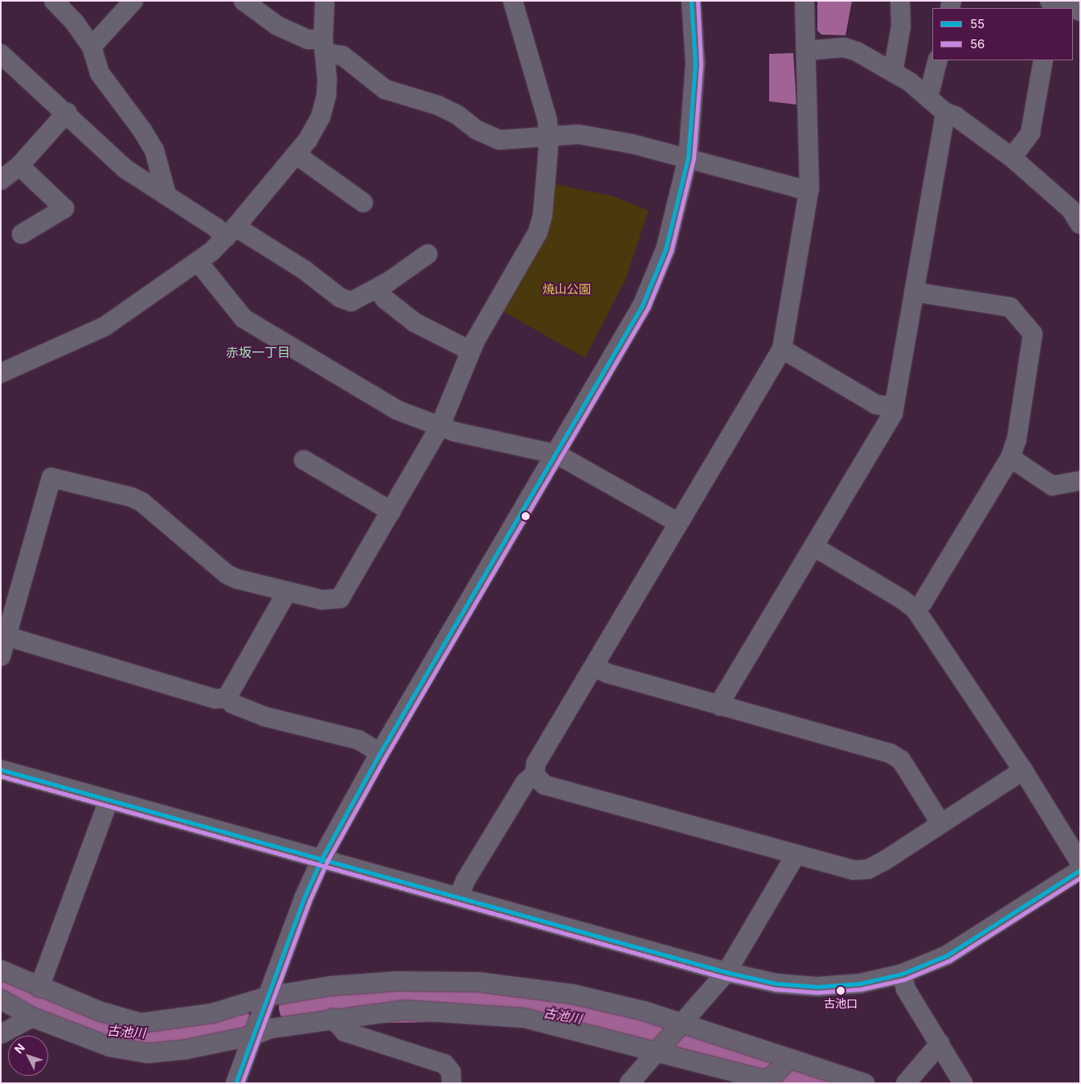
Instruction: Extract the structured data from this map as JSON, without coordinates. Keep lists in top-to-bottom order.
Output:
{
  "districts": ["赤坂一丁目"],
  "water": ["古池川"],
  "parks": ["焼山公園"],
  "places": ["古池口"],
  "lines": ["transit line 55", "transit line 56"],
  "legend": ["55", "56"],
  "north": "top left"
}
